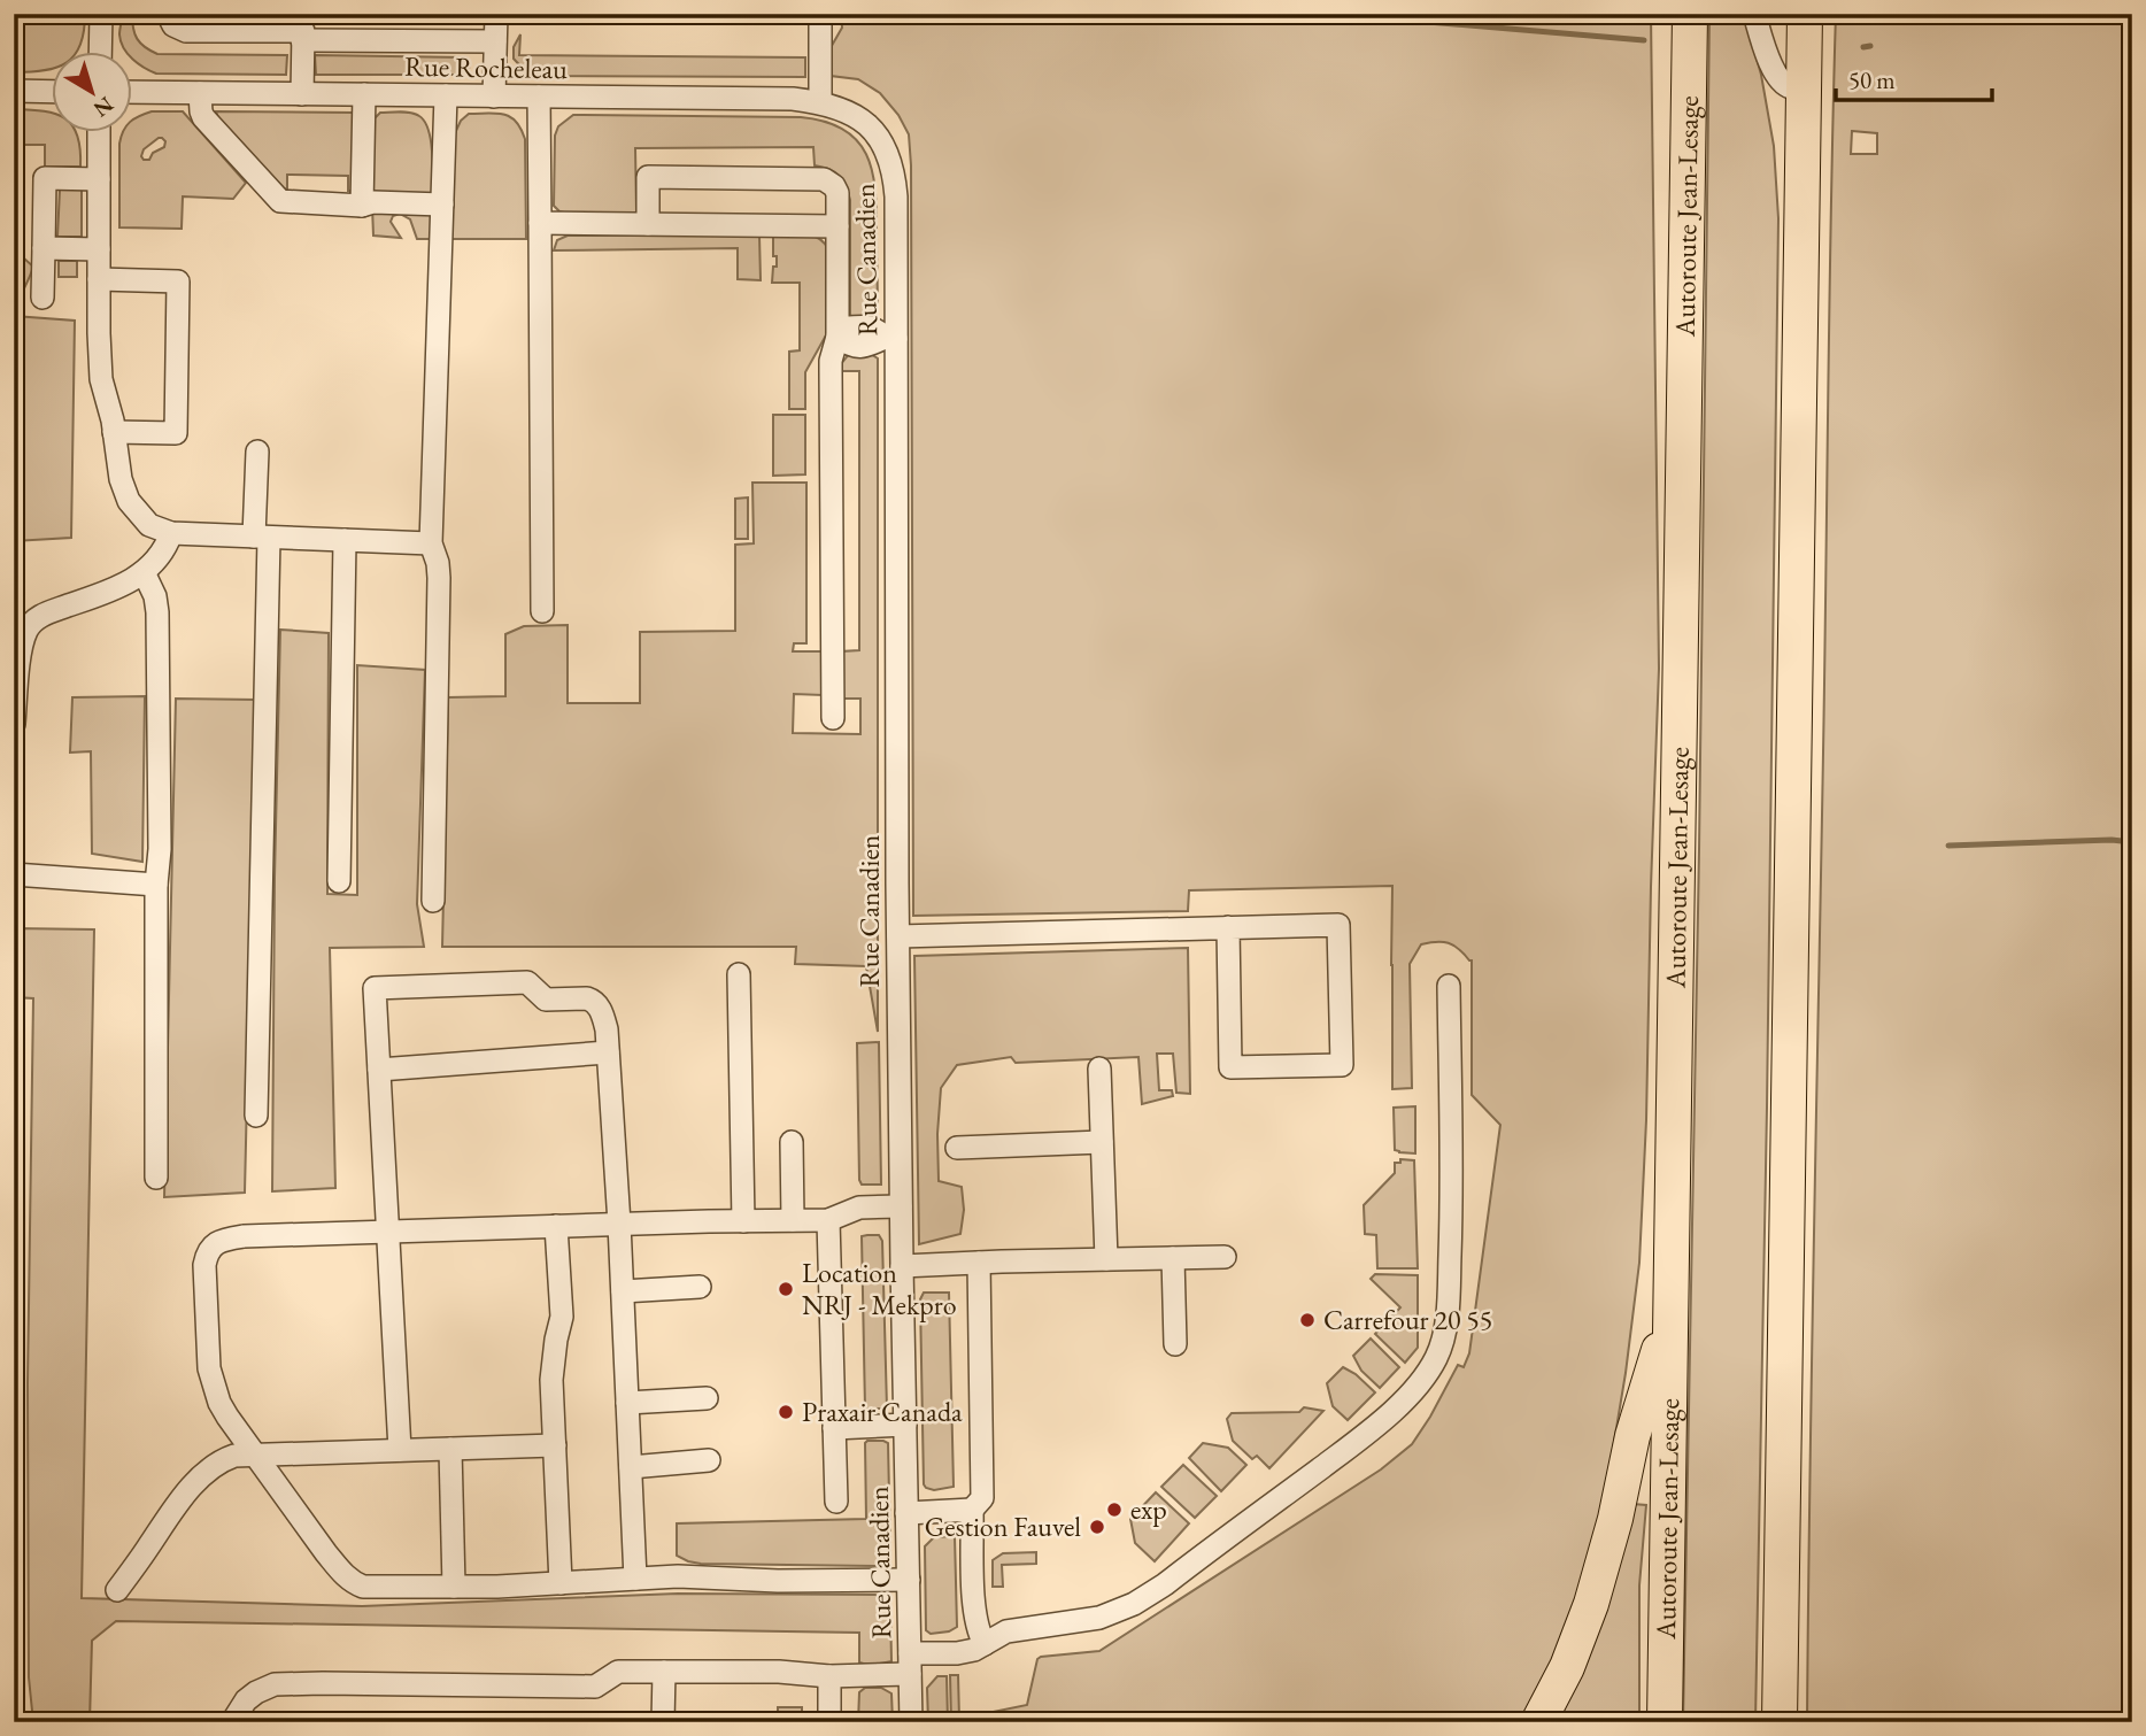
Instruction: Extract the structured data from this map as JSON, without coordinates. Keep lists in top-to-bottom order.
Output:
{
  "streets": {
    "highway": ["Autoroute Jean-Lesage"],
    "street": ["Rue Rocheleau", "Rue Canadien"]
  },
  "crossings": [
    ["Rue Rocheleau", "Rue Canadien"]
  ],
  "places": [
    "Location NRJ - Mekpro",
    "Carrefour 20 55",
    "Praxair Canada",
    "exp",
    "Gestion Fauvel"
  ],
  "scale_bar": "50 m",
  "north": "bottom right"
}
